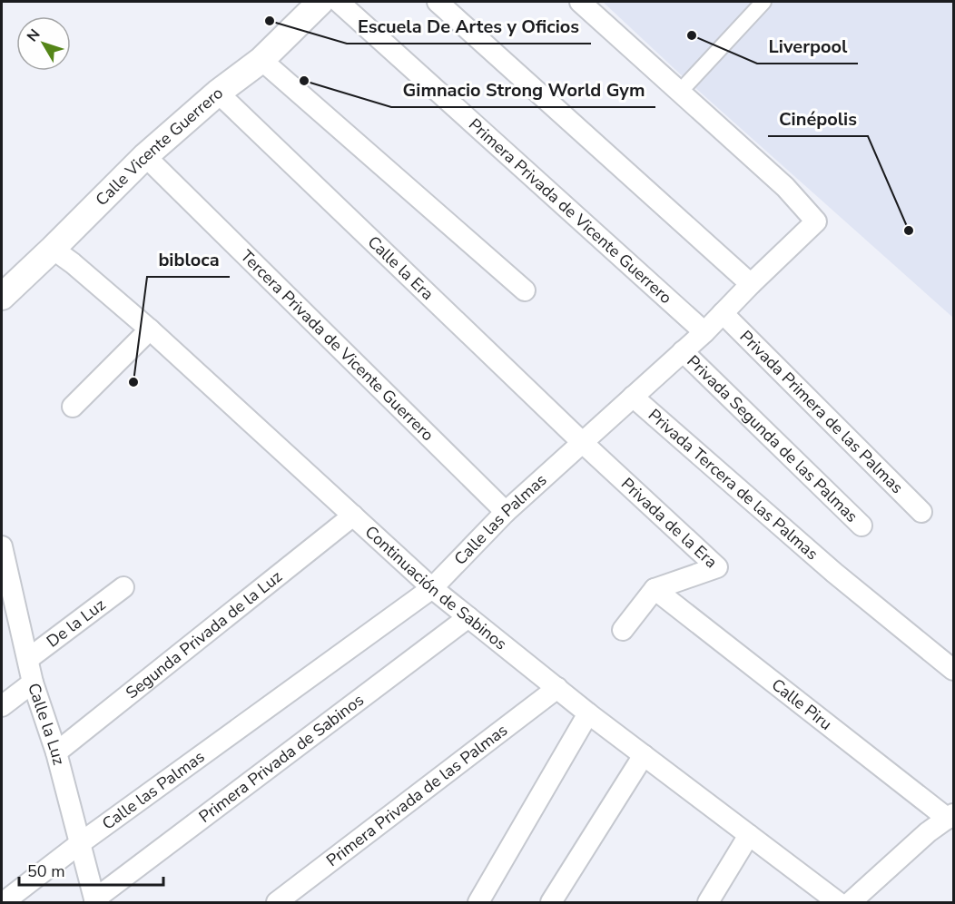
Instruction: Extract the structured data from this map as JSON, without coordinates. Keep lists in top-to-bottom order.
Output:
{
  "streets": {
    "street": [
      "Calle Vicente Guerrero",
      "Primera Privada de Vicente Guerrero",
      "Calle la Era",
      "Tercera Privada de Vicente Guerrero",
      "Privada Primera de las Palmas",
      "Privada Segunda de las Palmas",
      "Privada Tercera de las Palmas",
      "Calle las Palmas",
      "Privada de la Era",
      "Continuación de Sabinos",
      "De la Luz",
      "Segunda Privada de la Luz",
      "Calle Piru",
      "Calle la Luz",
      "Primera Privada de Sabinos",
      "Primera Privada de las Palmas"
    ]
  },
  "crossings": [
    ["Calle Vicente Guerrero", "Calle la Era"],
    ["Calle Vicente Guerrero", "Tercera Privada de Vicente Guerrero"],
    ["Calle Vicente Guerrero", "Continuación de Sabinos"],
    ["Primera Privada de Vicente Guerrero", "Calle las Palmas"],
    ["Calle la Era", "Calle las Palmas"],
    ["Calle la Era", "Privada de la Era"],
    ["Tercera Privada de Vicente Guerrero", "Calle las Palmas"],
    ["Privada Primera de las Palmas", "Calle las Palmas"],
    ["Privada Segunda de las Palmas", "Calle las Palmas"],
    ["Privada Tercera de las Palmas", "Calle las Palmas"],
    ["Calle las Palmas", "Privada de la Era"],
    ["Calle las Palmas", "Continuación de Sabinos"],
    ["Calle las Palmas", "Calle la Luz"],
    ["Privada de la Era", "Calle Piru"],
    ["Continuación de Sabinos", "Segunda Privada de la Luz"],
    ["Continuación de Sabinos", "Primera Privada de Sabinos"],
    ["Continuación de Sabinos", "Primera Privada de las Palmas"],
    ["De la Luz", "Calle la Luz"],
    ["Segunda Privada de la Luz", "Calle la Luz"],
    ["Calle la Luz", "Primera Privada de Sabinos"]
  ],
  "places": [
    "Escuela De Artes y Oficios",
    "Liverpool",
    "Gimnacio Strong World Gym",
    "Cinépolis",
    "bibloca"
  ],
  "scale_bar": "50 m",
  "north": "top left"
}
